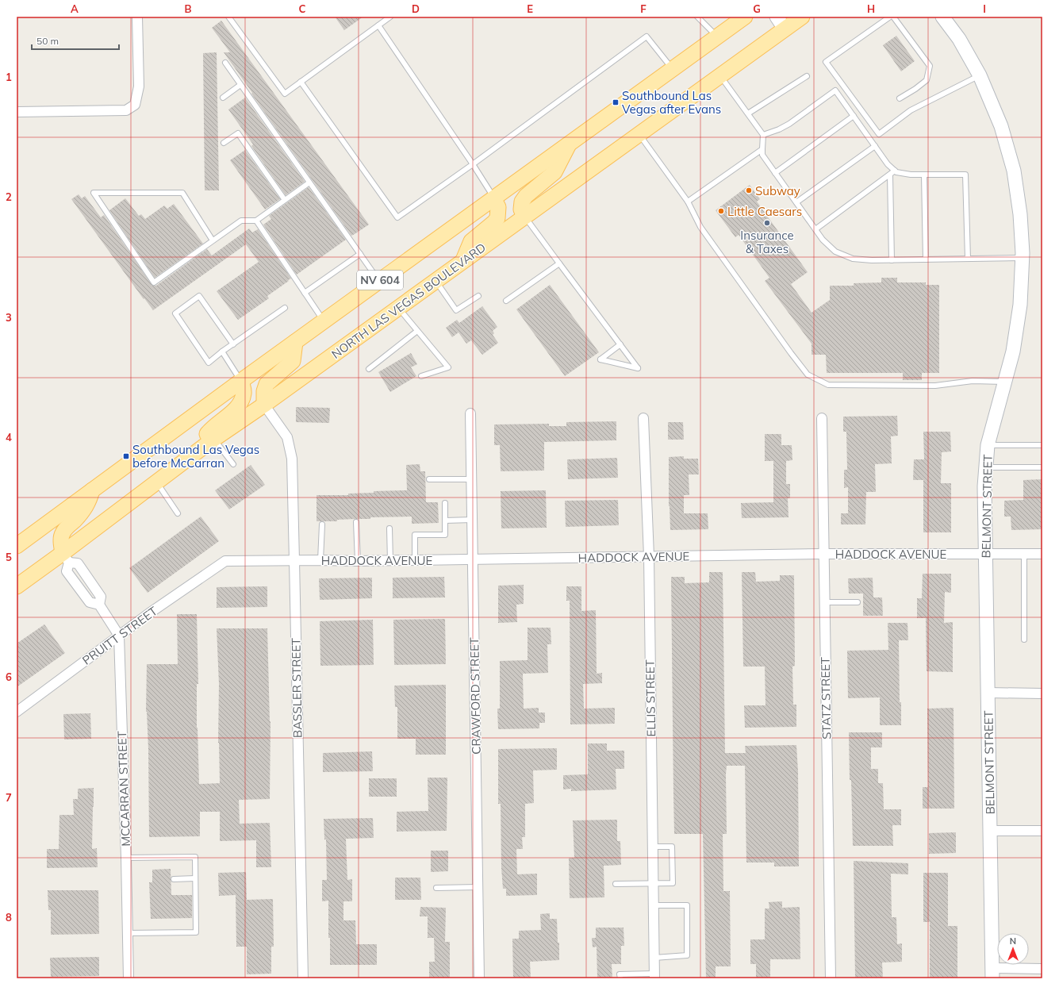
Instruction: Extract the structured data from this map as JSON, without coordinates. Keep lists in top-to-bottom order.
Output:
{
  "streets": {
    "main road": ["NV 604", "NORTH LAS VEGAS BOULEVARD"],
    "street": [
      "BELMONT STREET",
      "HADDOCK AVENUE",
      "PRUITT STREET",
      "BASSLER STREET",
      "CRAWFORD STREET",
      "ELLIS STREET",
      "STATZ STREET",
      "MCCARRAN STREET"
    ]
  },
  "crossings": [
    ["NORTH LAS VEGAS BOULEVARD", "BASSLER STREET"],
    ["BELMONT STREET", "HADDOCK AVENUE"],
    ["HADDOCK AVENUE", "PRUITT STREET"],
    ["HADDOCK AVENUE", "BASSLER STREET"],
    ["HADDOCK AVENUE", "CRAWFORD STREET"],
    ["HADDOCK AVENUE", "ELLIS STREET"],
    ["HADDOCK AVENUE", "STATZ STREET"],
    ["PRUITT STREET", "MCCARRAN STREET"]
  ],
  "places": {
    "transit": ["Southbound Las Vegas after Evans", "Southbound Las Vegas before McCarran"],
    "other": ["Subway", "Little Caesars", "Insurance & Taxes"]
  },
  "scale_bar": "50 m",
  "north": "top",
  "grid": {
    "columns": [
      "A",
      "B",
      "C",
      "D",
      "E",
      "F",
      "G",
      "H",
      "I"
    ],
    "rows": [
      "1",
      "2",
      "3",
      "4",
      "5",
      "6",
      "7",
      "8"
    ]
  }
}
